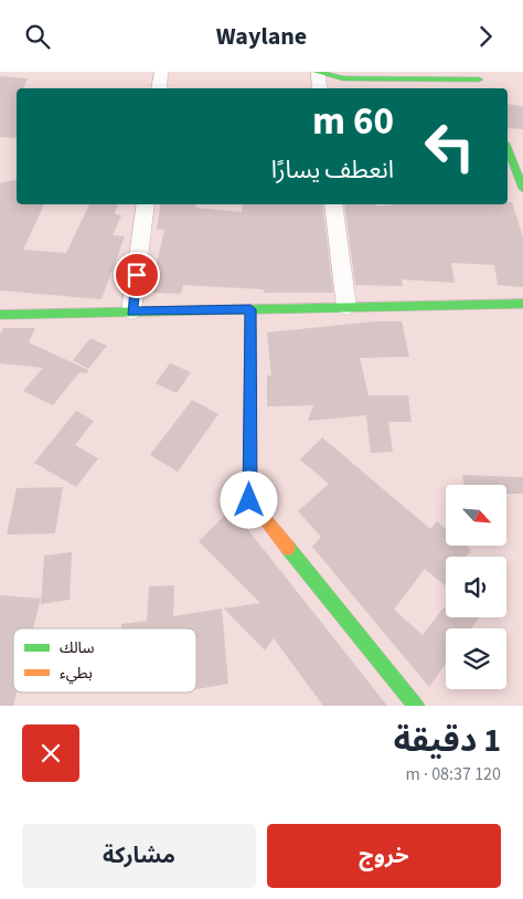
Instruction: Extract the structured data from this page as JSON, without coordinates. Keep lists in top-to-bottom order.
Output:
{
  "legend": ["سالك", "بطيء"],
  "north": "bottom right",
  "page": {
    "header": "Waylane",
    "turn": ["60 m", "انعطف يسارًا"],
    "heading": ["1 دقيقة", "120 m · 08:37"],
    "buttons": ["خروج", "مشاركة"]
  }
}
